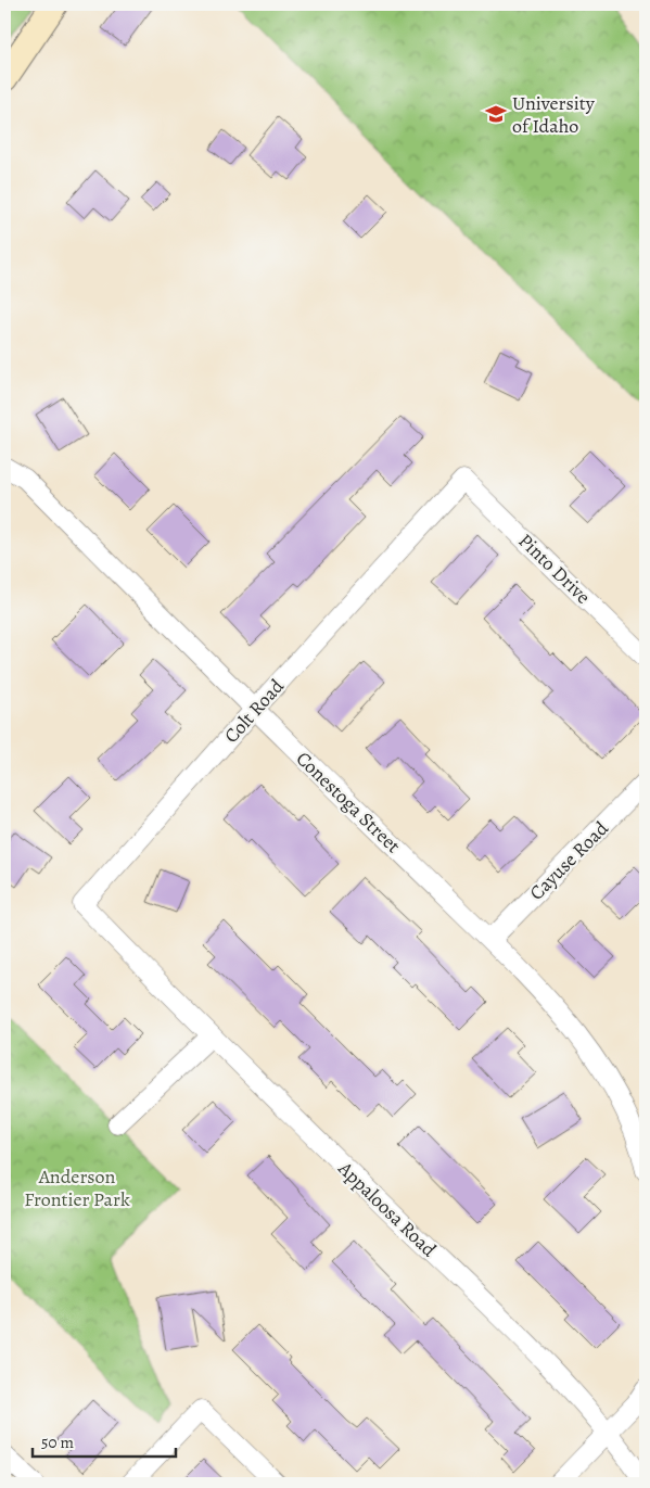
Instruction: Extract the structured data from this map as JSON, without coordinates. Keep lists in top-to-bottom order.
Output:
{
  "streets": {
    "street": [
      "Pinto Drive",
      "Colt Road",
      "Conestoga Street",
      "Cayuse Road",
      "Appaloosa Road"
    ]
  },
  "crossings": [
    ["Pinto Drive", "Colt Road"],
    ["Colt Road", "Conestoga Street"],
    ["Colt Road", "Appaloosa Road"],
    ["Conestoga Street", "Cayuse Road"]
  ],
  "parks": ["Anderson Frontier Park"],
  "places": {
    "school or university": ["University of Idaho"]
  },
  "scale_bar": "50 m"
}
